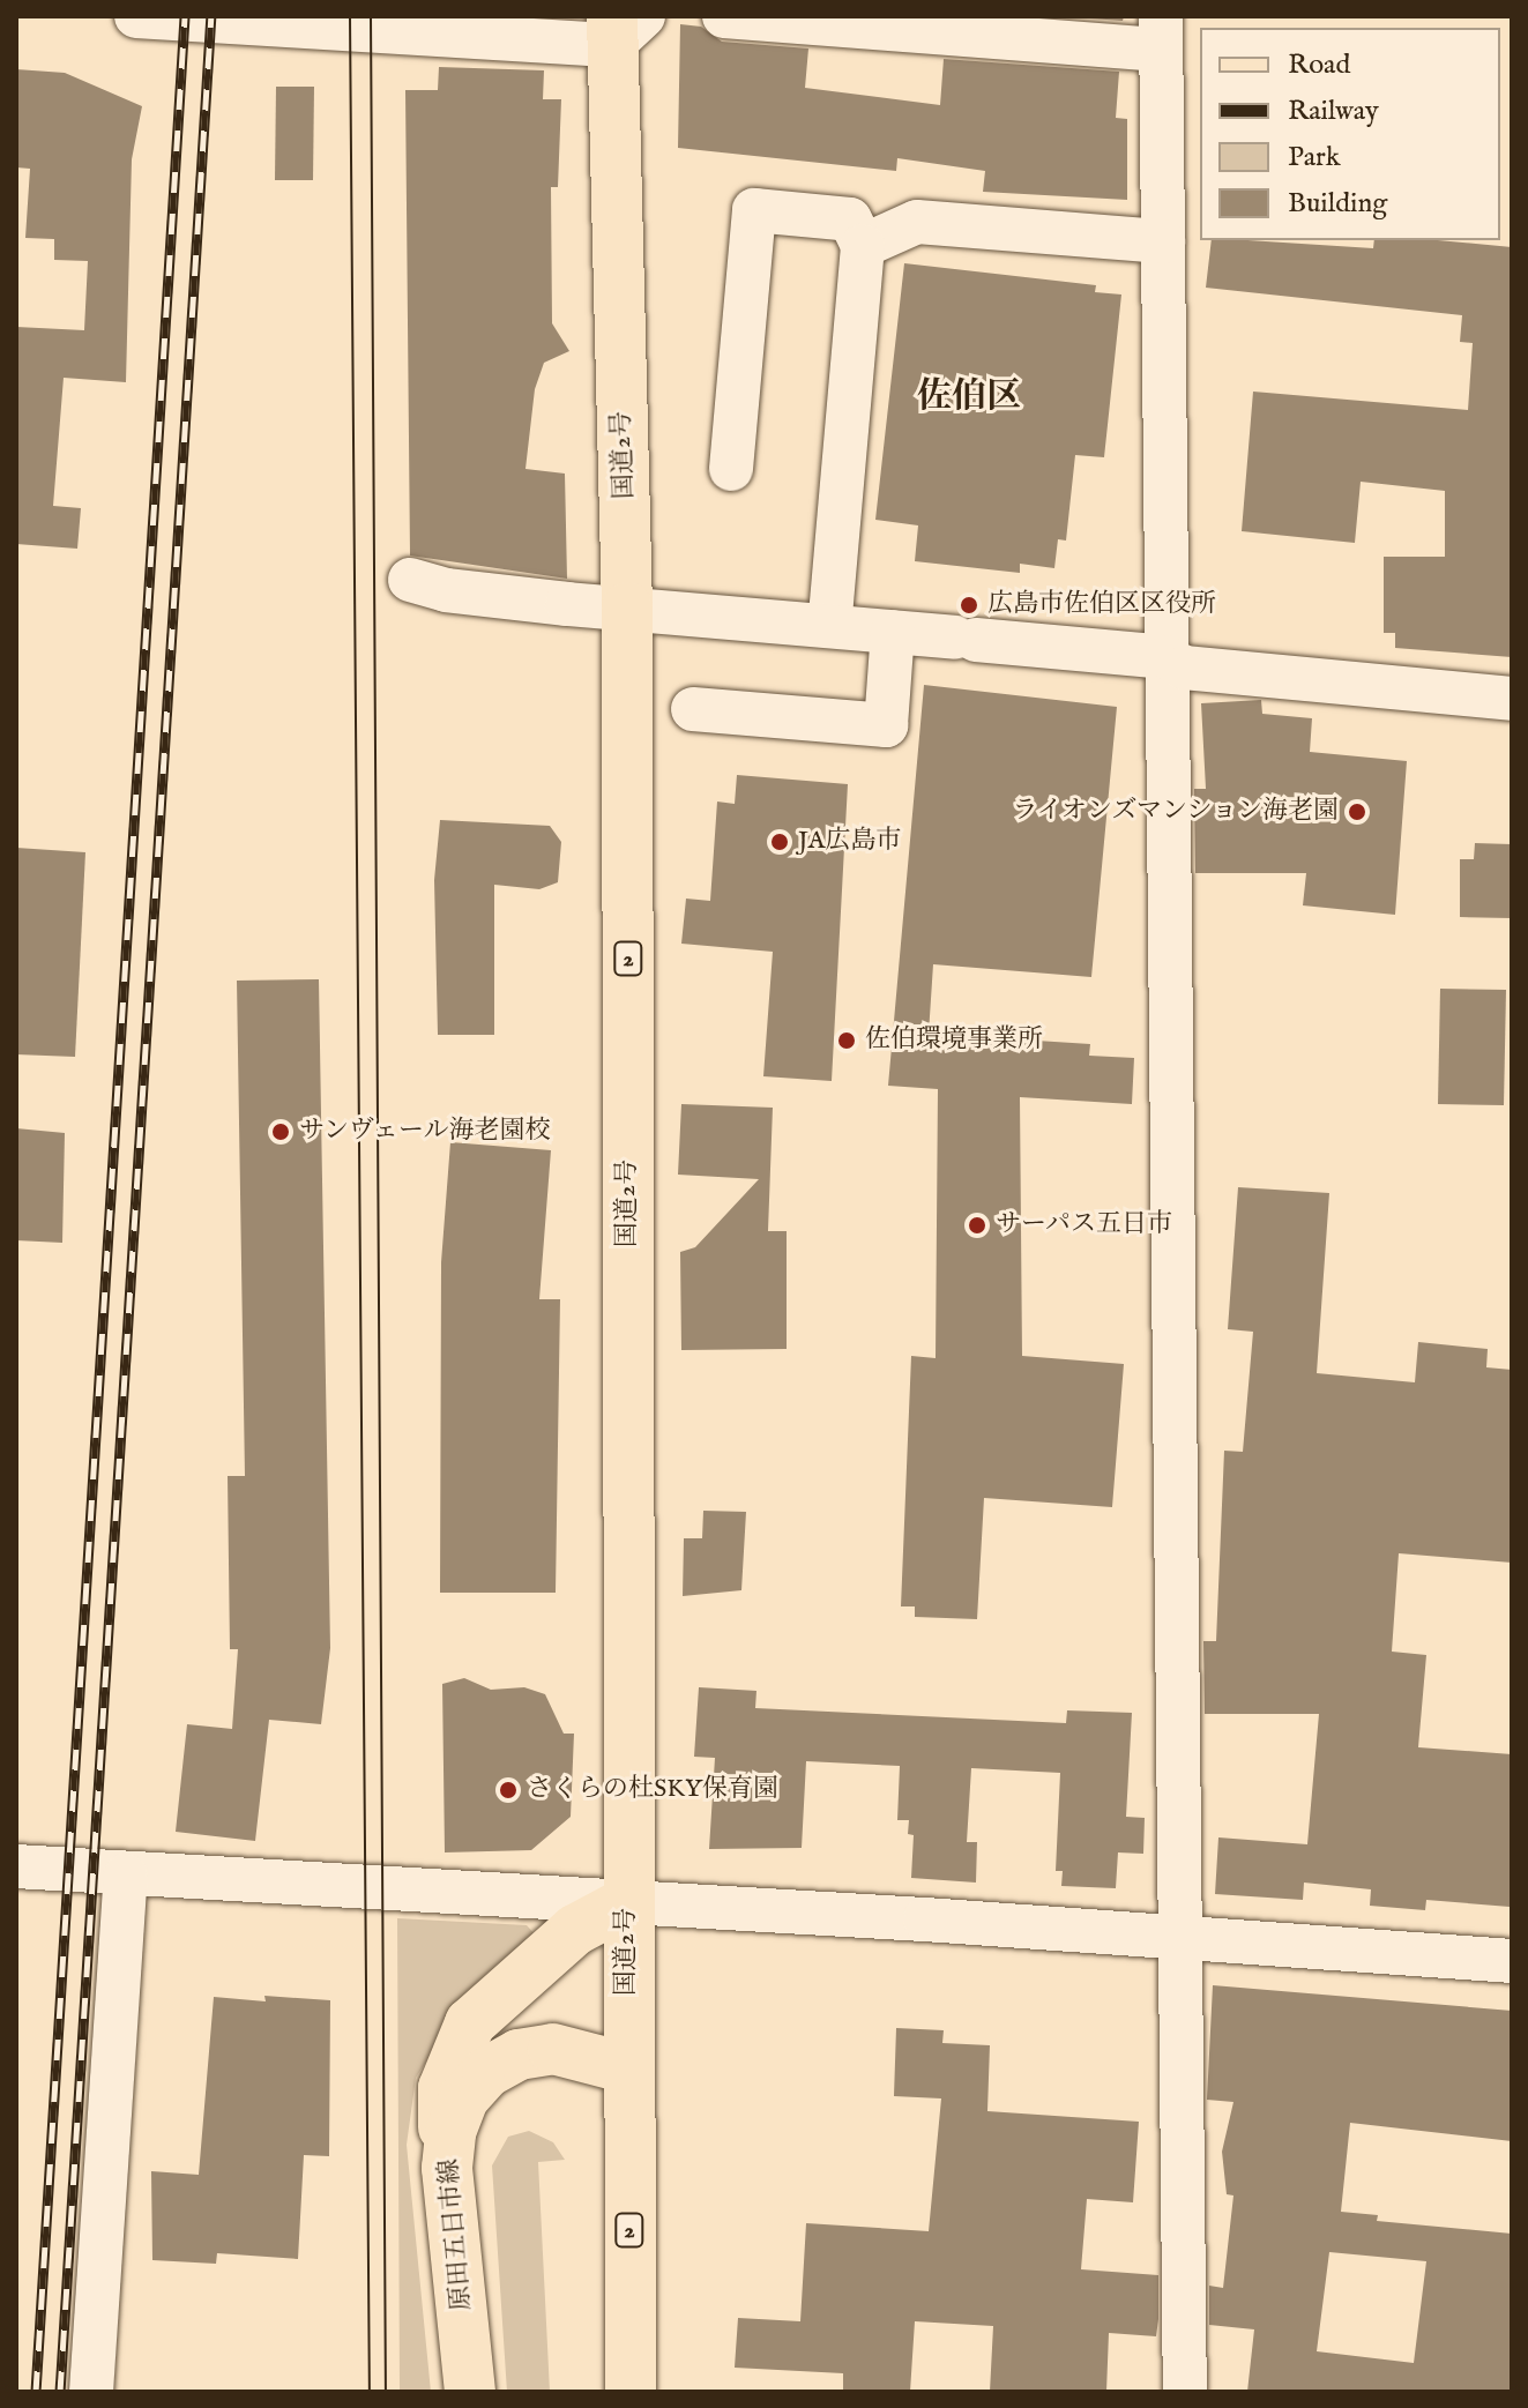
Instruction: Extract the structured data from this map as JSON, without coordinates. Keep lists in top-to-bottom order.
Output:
{
  "streets": {
    "main road": ["国道2号", "2", "原田五日市線"]
  },
  "crossings": [
    ["国道2号", "原田五日市線"]
  ],
  "districts": ["佐伯区"],
  "places": [
    "広島市佐伯区区役所",
    "ライオンズマンション海老園",
    "JA広島市",
    "佐伯環境事業所",
    "サンヴェール海老園校",
    "サーパス五日市",
    "さくらの杜SKY保育園"
  ],
  "legend": [
    "Road",
    "Railway",
    "Park",
    "Building"
  ]
}
